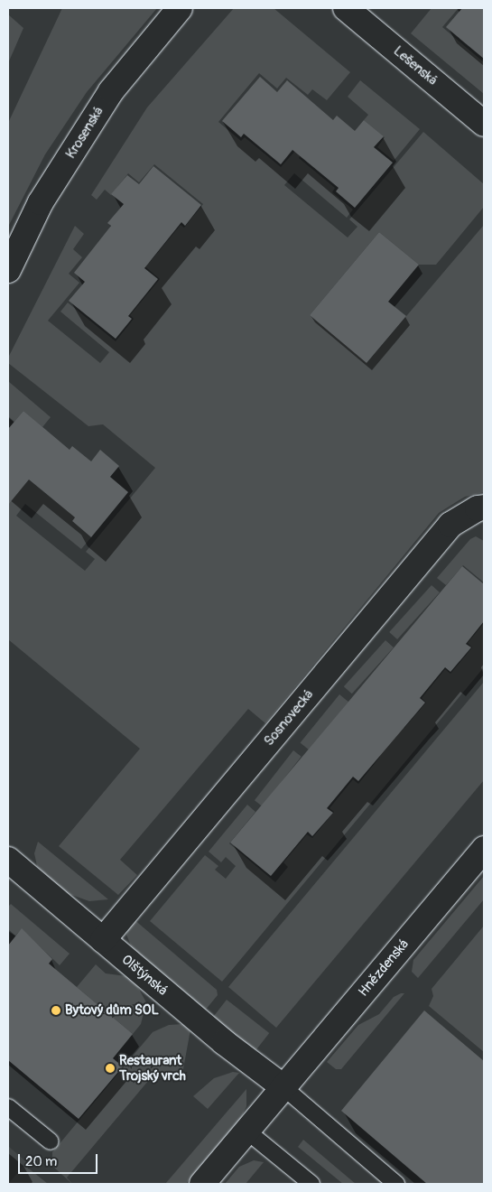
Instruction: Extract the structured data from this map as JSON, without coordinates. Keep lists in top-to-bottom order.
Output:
{
  "streets": {
    "street": [
      "Lešenská",
      "Krosenská",
      "Sosnovecká",
      "Hnězdenská",
      "Olštýnská"
    ]
  },
  "crossings": [
    ["Sosnovecká", "Olštýnská"],
    ["Hnězdenská", "Olštýnská"]
  ],
  "places": ["Bytový dům SOL", "Restaurant Trojský vrch"],
  "scale_bar": "20 m"
}
